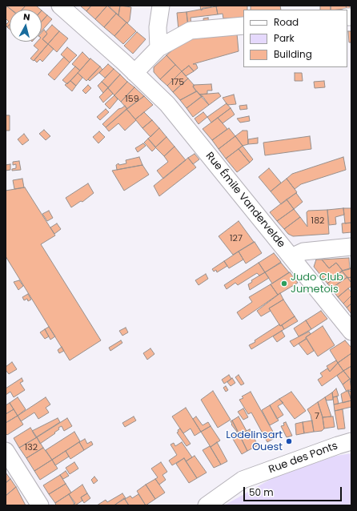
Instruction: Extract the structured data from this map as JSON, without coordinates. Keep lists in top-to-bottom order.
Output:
{
  "streets": {
    "street": ["Rue Émile Vandervelde", "Rue des Ponts"]
  },
  "places": ["Judo Club Jumetois", "Lodelinsart Ouest"],
  "house_numbers": [
    "175",
    "159",
    "182",
    "127",
    "7",
    "132"
  ],
  "legend": ["Road", "Park", "Building"],
  "scale_bar": "50 m",
  "north": "top"
}
